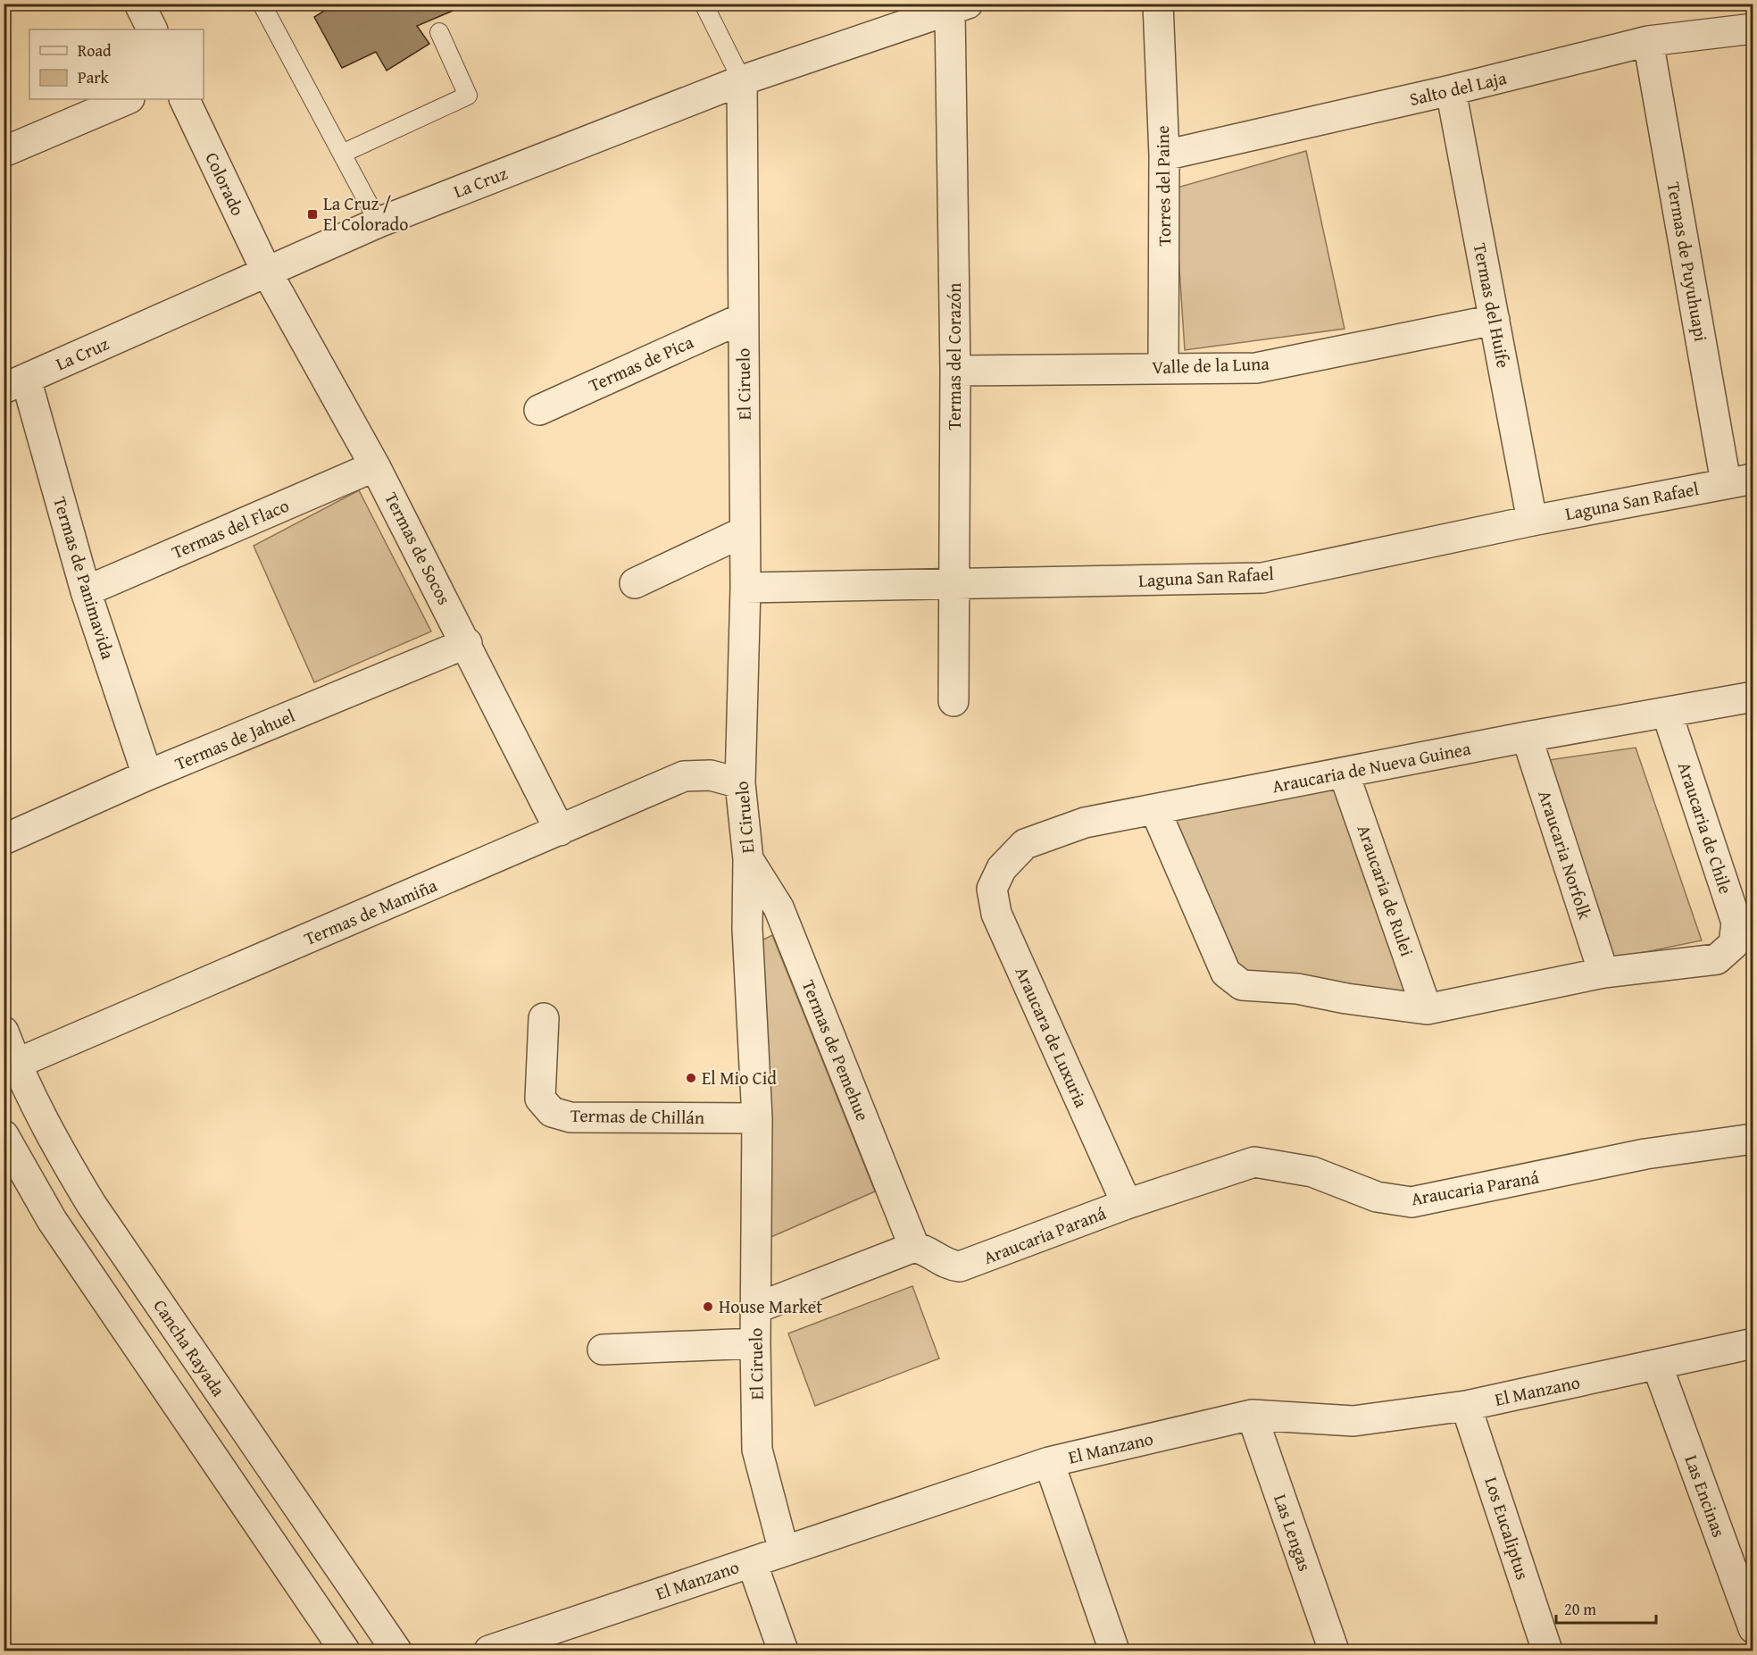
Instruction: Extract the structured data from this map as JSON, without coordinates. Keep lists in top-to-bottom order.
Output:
{
  "streets": {
    "street": [
      "Salto del Laja",
      "La Cruz",
      "Colorado",
      "Torres del Paine",
      "Termas de Puyuhuapi",
      "Termas del Huife",
      "Termas del Corazón",
      "Termas de Pica",
      "Valle de la Luna",
      "El Ciruelo",
      "Laguna San Rafael",
      "Termas del Flaco",
      "Termas de Socos",
      "Termas de Panimavida",
      "Termas de Jahuel",
      "Araucaria de Nueva Guinea",
      "Araucaria de Chile",
      "Araucaria Norfolk",
      "Araucaria de Rulei",
      "Termas de Mamiña",
      "Araucara de Luxuria",
      "Termas de Pemehue",
      "Termas de Chillán",
      "Araucaria Paraná",
      "Cancha Rayada",
      "El Manzano",
      "Las Encinas",
      "Los Eucaliptus",
      "Las Lengas"
    ]
  },
  "crossings": [
    ["Salto del Laja", "Torres del Paine"],
    ["Salto del Laja", "Termas de Puyuhuapi"],
    ["Salto del Laja", "Termas del Huife"],
    ["La Cruz", "Colorado"],
    ["La Cruz", "Termas del Corazón"],
    ["La Cruz", "El Ciruelo"],
    ["La Cruz", "Termas de Socos"],
    ["La Cruz", "Termas de Panimavida"],
    ["Colorado", "Termas de Socos"],
    ["Torres del Paine", "Valle de la Luna"],
    ["Termas de Puyuhuapi", "Laguna San Rafael"],
    ["Termas del Huife", "Valle de la Luna"],
    ["Termas del Huife", "Laguna San Rafael"],
    ["Termas del Corazón", "Valle de la Luna"],
    ["Termas del Corazón", "Laguna San Rafael"],
    ["Termas de Pica", "El Ciruelo"],
    ["El Ciruelo", "Laguna San Rafael"],
    ["El Ciruelo", "Termas de Mamiña"],
    ["El Ciruelo", "Termas de Pemehue"],
    ["El Ciruelo", "Termas de Chillán"],
    ["El Ciruelo", "El Manzano"],
    ["Termas del Flaco", "Termas de Socos"],
    ["Termas del Flaco", "Termas de Panimavida"],
    ["Termas de Socos", "Termas de Jahuel"],
    ["Termas de Socos", "Termas de Mamiña"],
    ["Termas de Panimavida", "Termas de Jahuel"],
    ["Araucaria de Nueva Guinea", "Araucaria de Chile"],
    ["Araucaria de Nueva Guinea", "Araucaria Norfolk"],
    ["Araucaria de Nueva Guinea", "Araucaria de Rulei"],
    ["Araucaria de Nueva Guinea", "Araucara de Luxuria"],
    ["Araucaria de Chile", "Araucaria Norfolk"],
    ["Termas de Mamiña", "Cancha Rayada"],
    ["Araucara de Luxuria", "Araucaria Paraná"],
    ["Termas de Pemehue", "Araucaria Paraná"],
    ["El Manzano", "Las Encinas"],
    ["El Manzano", "Los Eucaliptus"],
    ["El Manzano", "Las Lengas"]
  ],
  "places": {
    "transit": ["La Cruz / El Colorado"],
    "other": ["El Mio Cid", "House Market"]
  },
  "legend": ["Road", "Park"],
  "scale_bar": "20 m"
}
